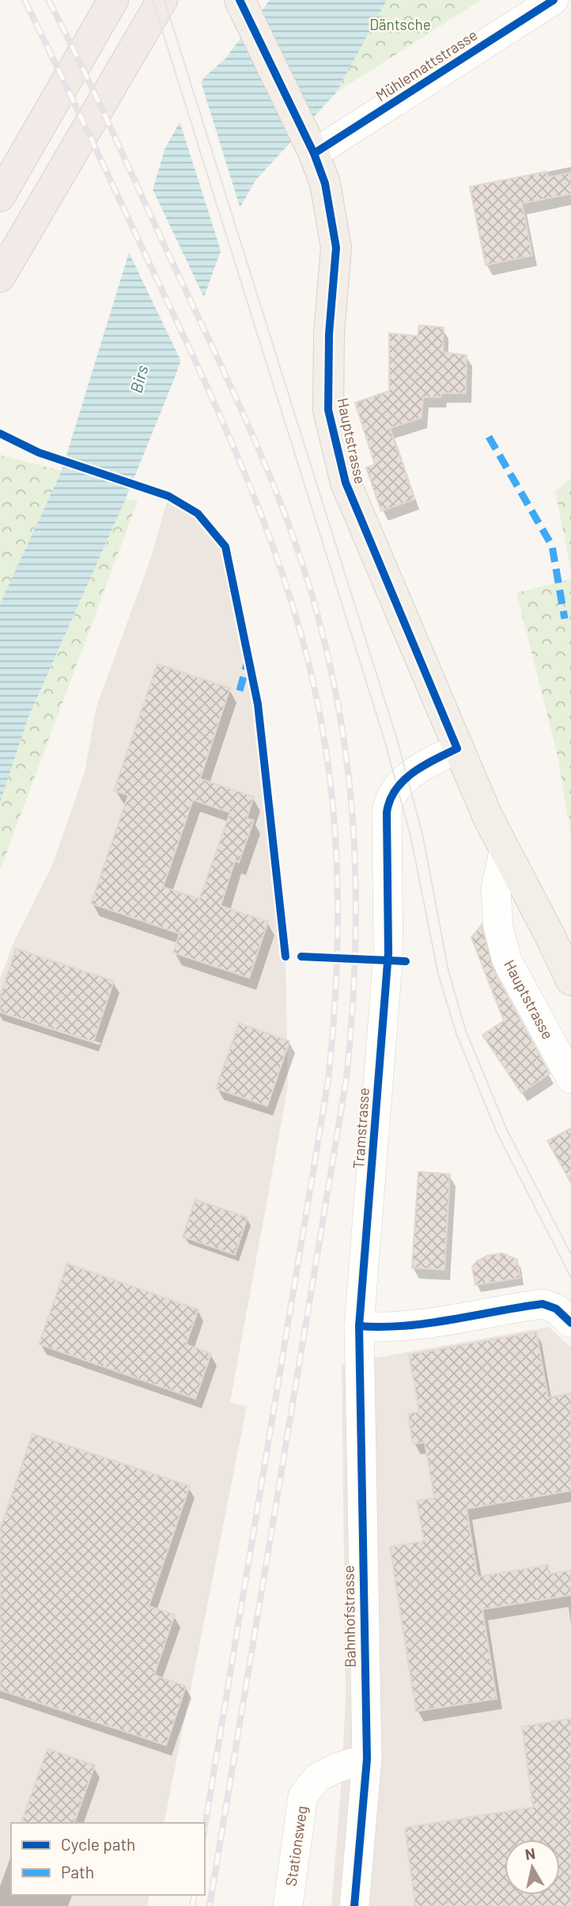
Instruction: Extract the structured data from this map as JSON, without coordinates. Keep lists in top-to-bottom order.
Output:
{
  "streets": {
    "main road": ["Hauptstrasse"],
    "street": [
      "Mühlemattstrasse",
      "Tramstrasse",
      "Bahnhofstrasse",
      "Stationsweg"
    ]
  },
  "crossings": [
    ["Mühlemattstrasse", "Hauptstrasse"],
    ["Hauptstrasse", "Tramstrasse"],
    ["Tramstrasse", "Bahnhofstrasse"],
    ["Bahnhofstrasse", "Stationsweg"]
  ],
  "water": ["Birs"],
  "parks": ["Däntsche"],
  "legend": ["Cycle path", "Path"],
  "north": "top"
}
